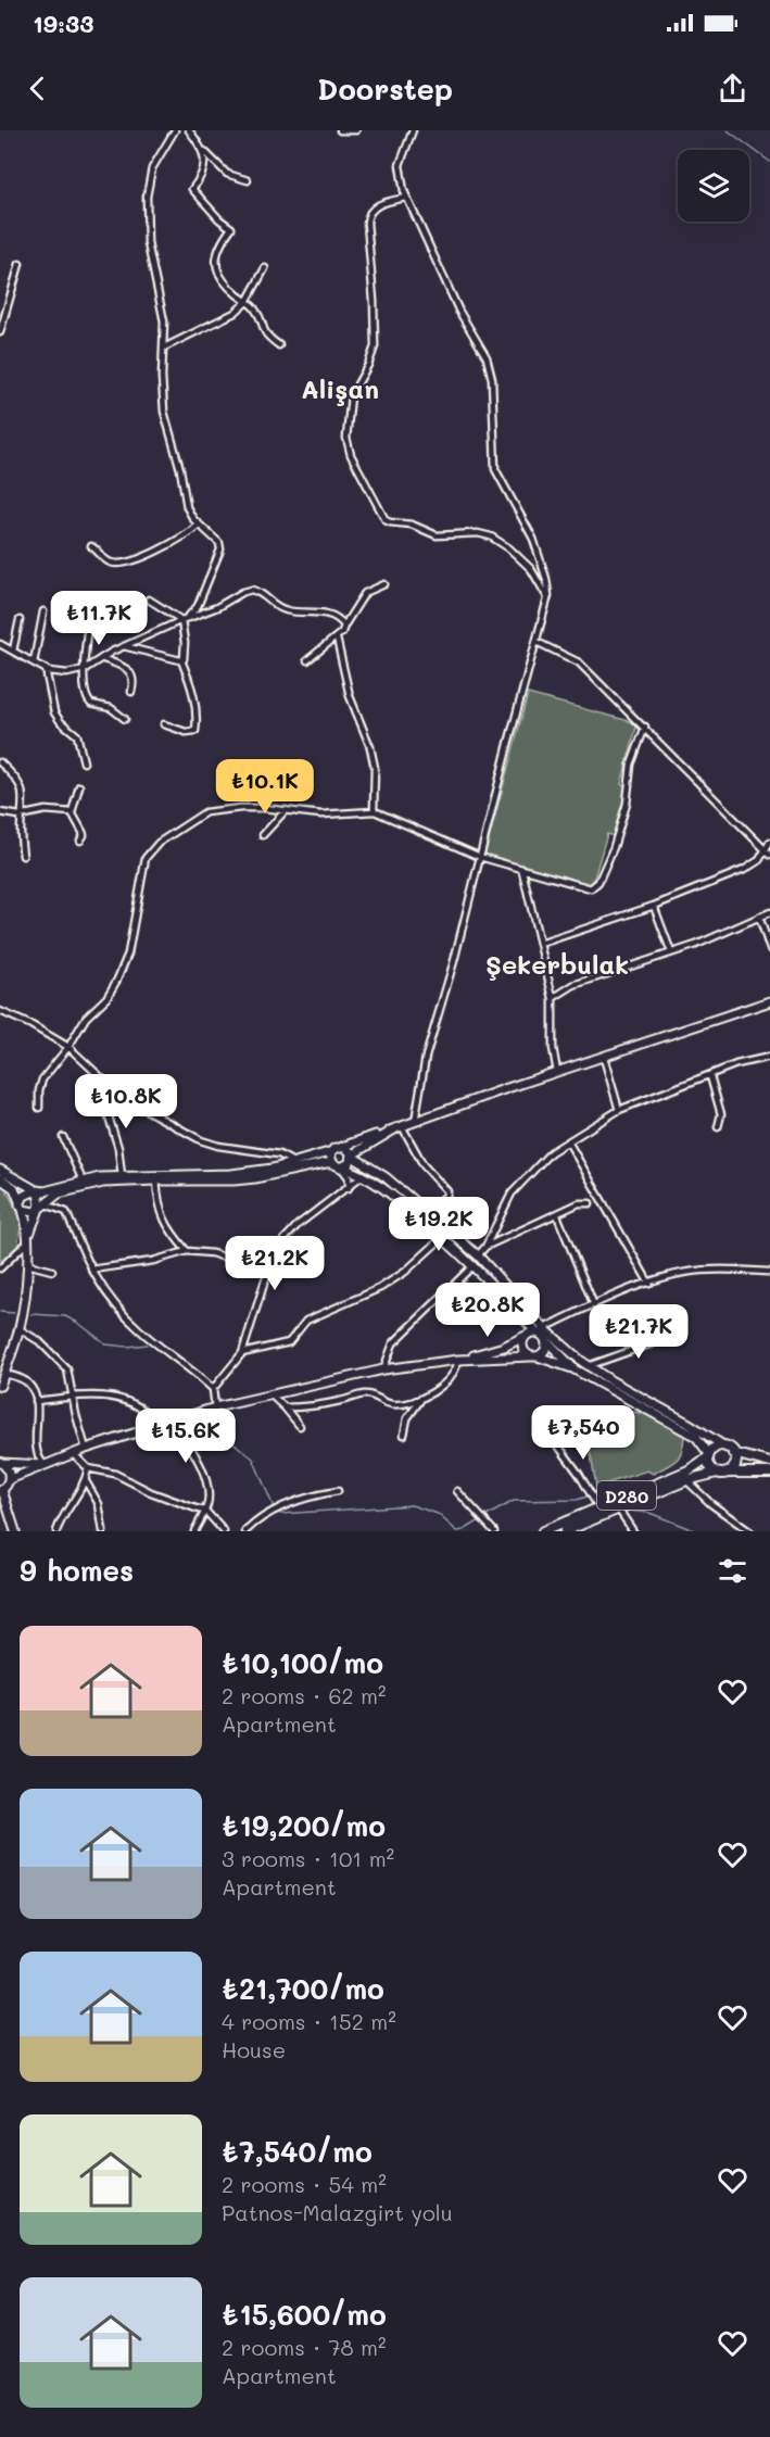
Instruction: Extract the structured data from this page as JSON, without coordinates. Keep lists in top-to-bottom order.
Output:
{
  "streets": {
    "main road": ["D280"]
  },
  "districts": ["Alişan", "Şekerbulak"],
  "page": {
    "status": "19:33",
    "header": "Doorstep",
    "price": [
      "₺11.7K",
      "₺10.1K",
      "₺10.8K",
      "₺19.2K",
      "₺21.2K",
      "₺20.8K",
      "₺21.7K",
      "₺7,540",
      "₺15.6K"
    ],
    "heading": "9 homes",
    "list": [
      {
        "name": "₺10,100/mo",
        "note": "2 rooms · 62 m² · Apartment"
      },
      {
        "name": "₺19,200/mo",
        "note": "3 rooms · 101 m² · Apartment"
      },
      {
        "name": "₺21,700/mo",
        "note": "4 rooms · 152 m² · House"
      },
      {
        "name": "₺7,540/mo",
        "note": "2 rooms · 54 m² · Patnos-Malazgirt yolu"
      },
      {
        "name": "₺15,600/mo",
        "note": "2 rooms · 78 m² · Apartment"
      }
    ]
  }
}
